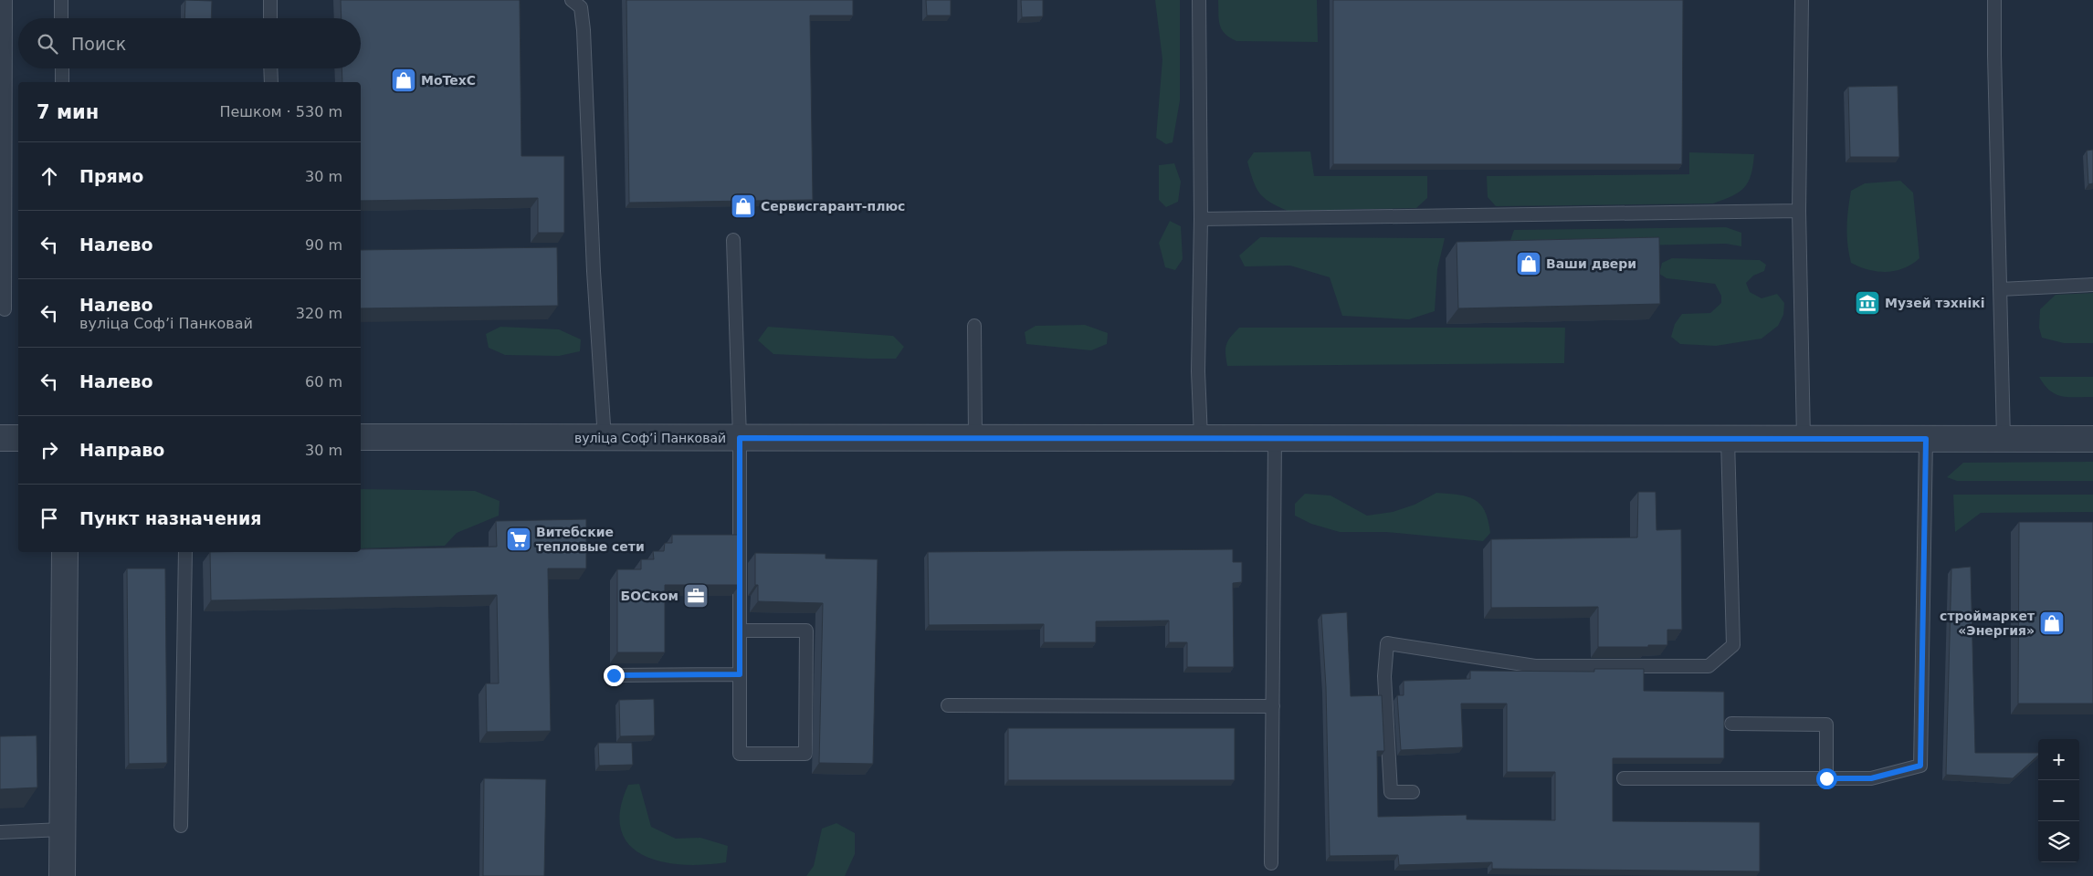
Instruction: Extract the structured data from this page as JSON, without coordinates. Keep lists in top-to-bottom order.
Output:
{
  "streets": {
    "street": ["вуліца Софʼі Панковай"]
  },
  "places": {
    "shop": [
      "MoTexC",
      "Сервисгарант-плюс",
      "Ваши двери",
      "строймаркет «Энергия»"
    ],
    "museum": ["Музей тэхнікі"],
    "supermarket": ["Витебские тепловые сети"],
    "office": ["БОСком"]
  },
  "page": {
    "search": "Поиск",
    "heading": ["7 мин", "Пешком · 530 m"],
    "list": [
      ["Прямо", "30 m"],
      ["Налево", "90 m"],
      ["Налево", "вуліца Софʼі Панковай", "320 m"],
      ["Налево", "60 m"],
      ["Направо", "30 m"],
      "Пункт назначения"
    ],
    "map_buttons": ["+", "−"]
  }
}
